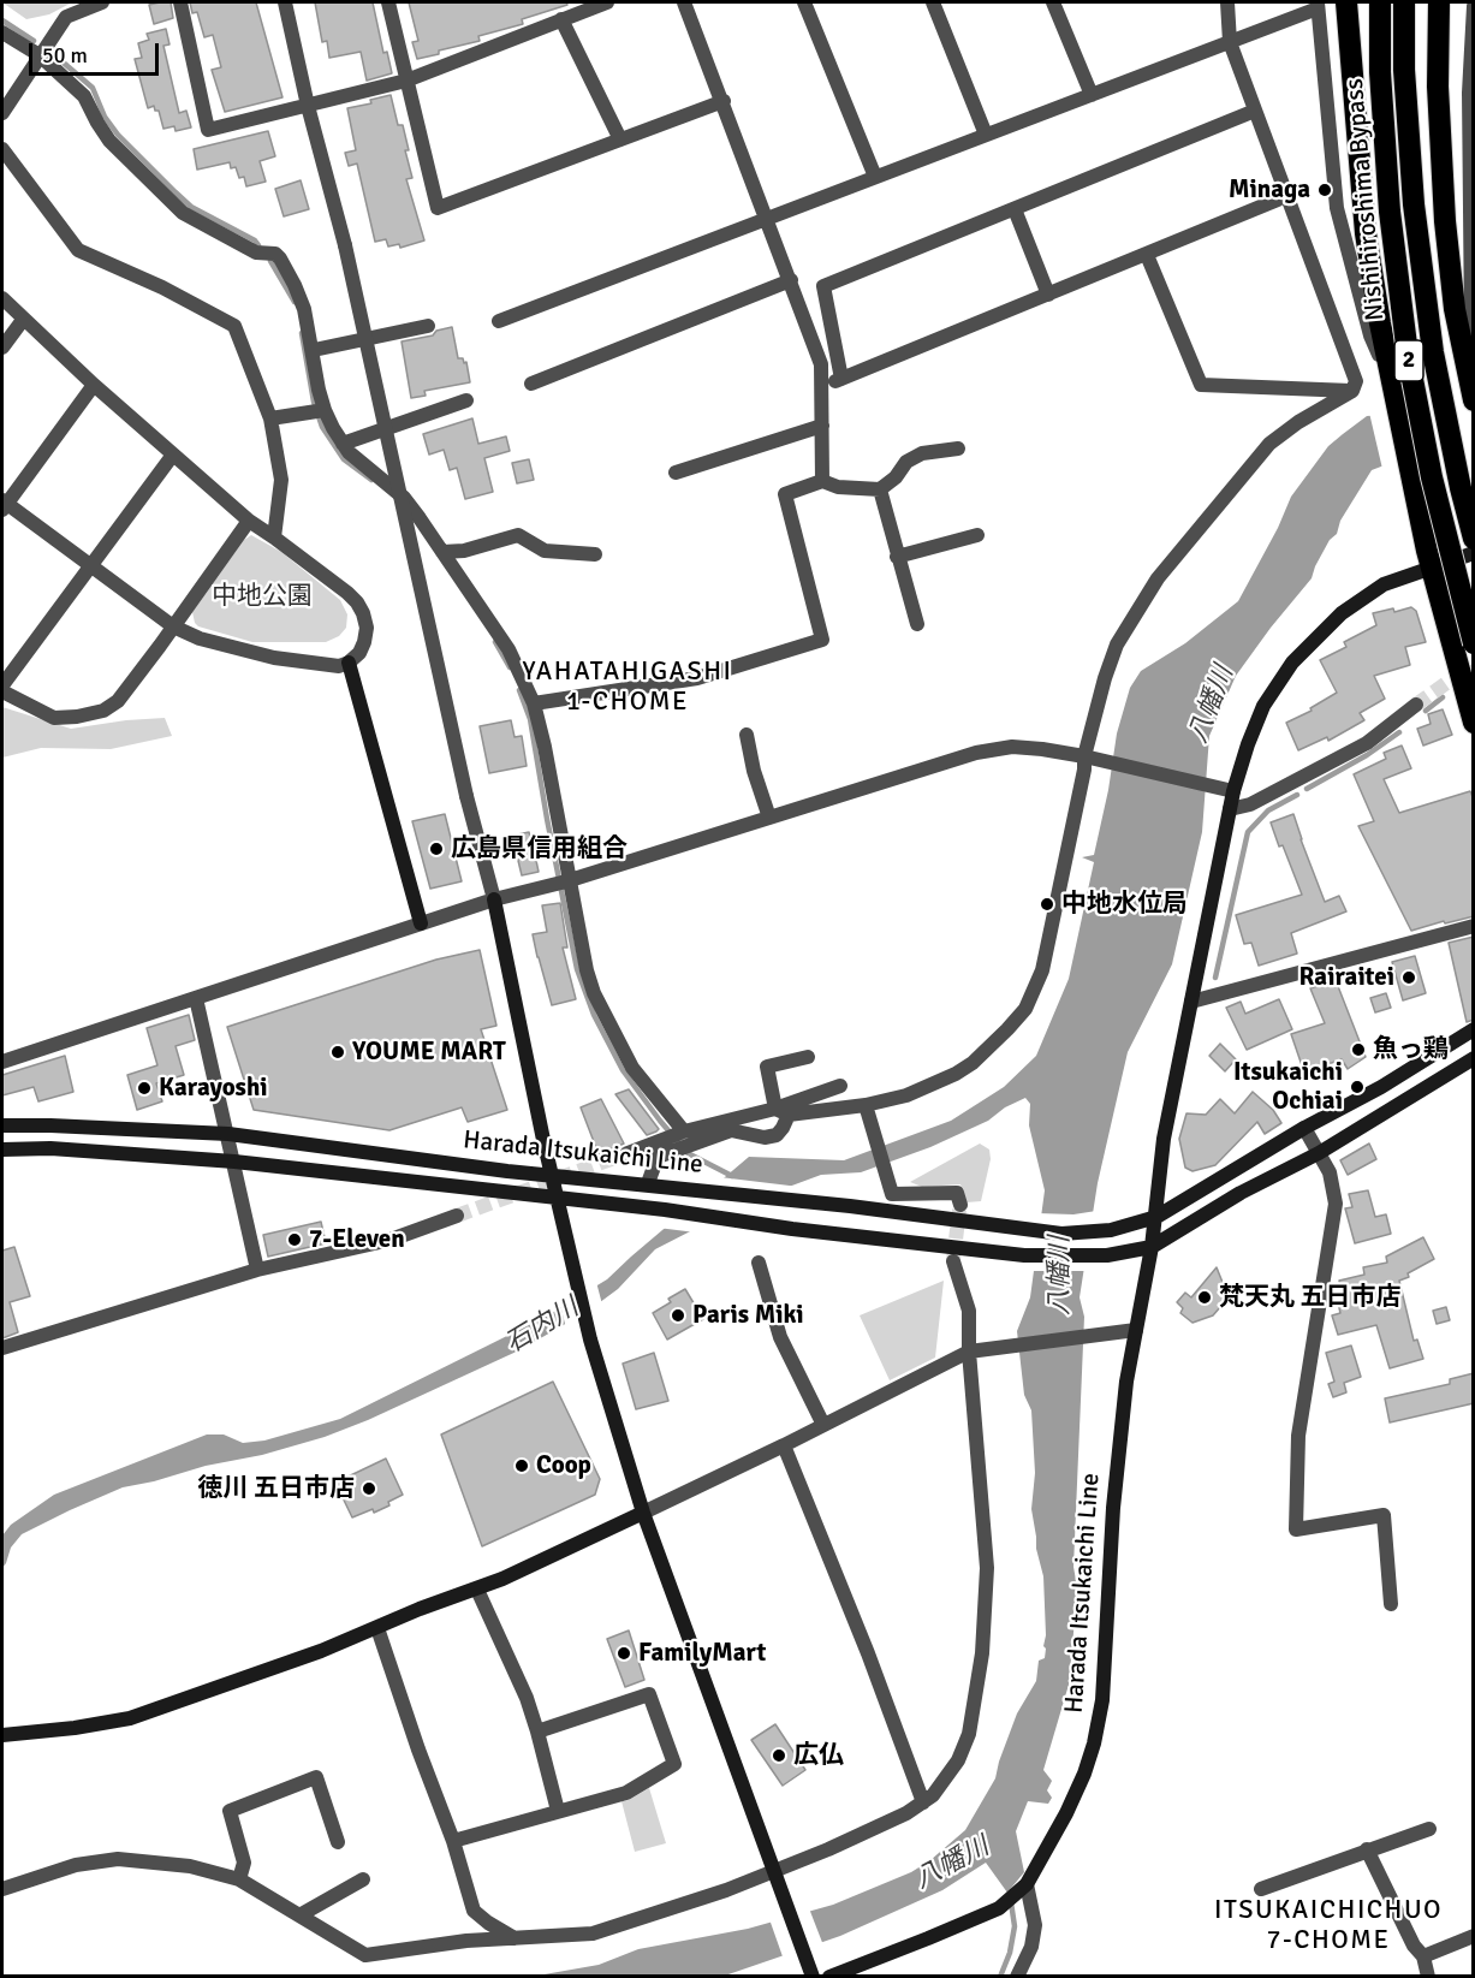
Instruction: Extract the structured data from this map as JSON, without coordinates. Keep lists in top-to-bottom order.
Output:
{
  "streets": {
    "highway": ["Nishihiroshima Bypass", "2"],
    "main road": ["Harada Itsukaichi Line"]
  },
  "districts": ["YAHATAHIGASHI 1-CHOME", "ITSUKAICHICHUO 7-CHOME"],
  "water": ["八幡川", "石内川"],
  "parks": ["中地公園"],
  "places": [
    "Minaga",
    "広島県信用組合",
    "中地水位局",
    "Rairaitei",
    "魚っ鶏",
    "YOUME MART",
    "Itsukaichi Ochiai",
    "Karayoshi",
    "7-Eleven",
    "梵天丸 五日市店",
    "Paris Miki",
    "Coop",
    "徳川 五日市店",
    "FamilyMart",
    "広仏"
  ],
  "scale_bar": "50 m"
}
